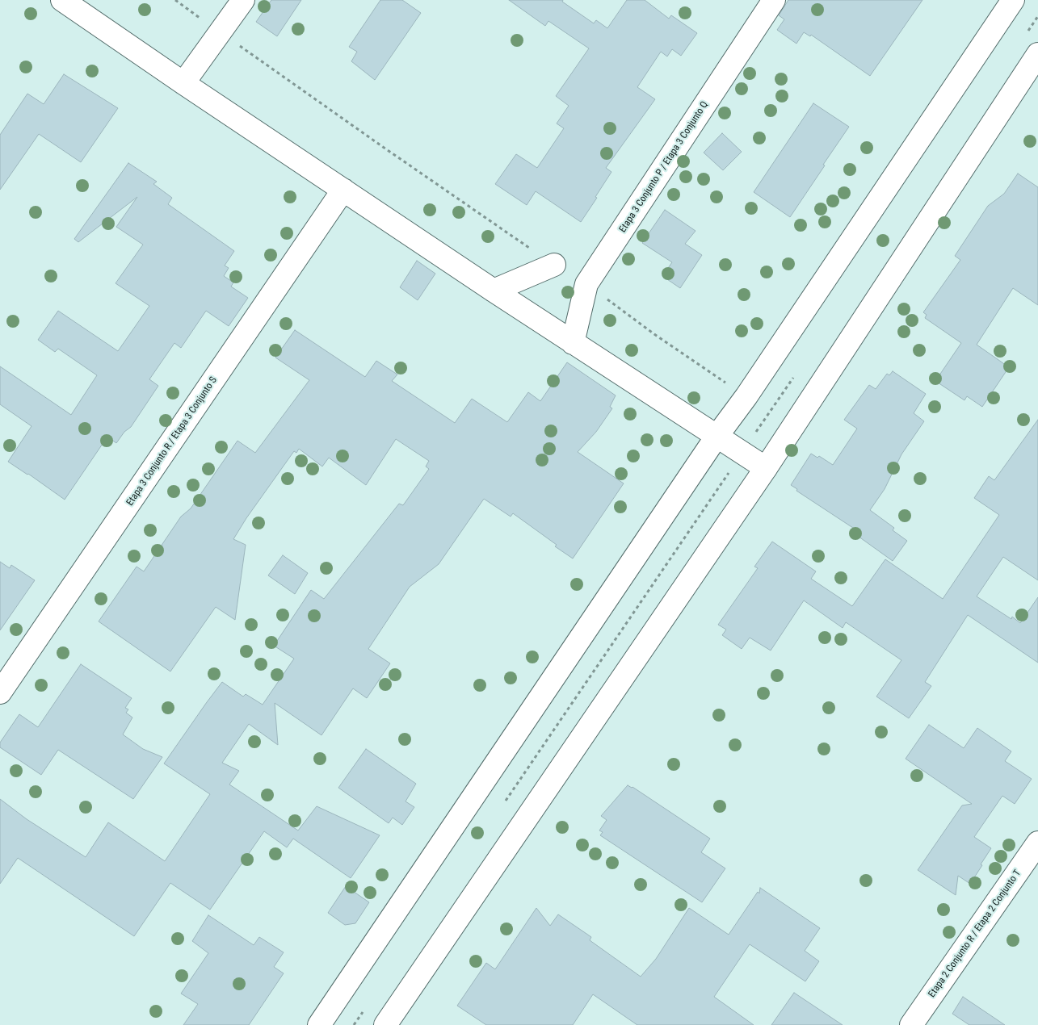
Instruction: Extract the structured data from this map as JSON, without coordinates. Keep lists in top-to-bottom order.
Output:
{
  "streets": {
    "street": ["Etapa 3 Conjunto P / Etapa 3 Conjunto Q", "Etapa 3 Conjunto R / Etapa 3 Conjunto S", "Etapa 2 Conjunto R / Etapa 2 Conjunto T"]
  }
}
